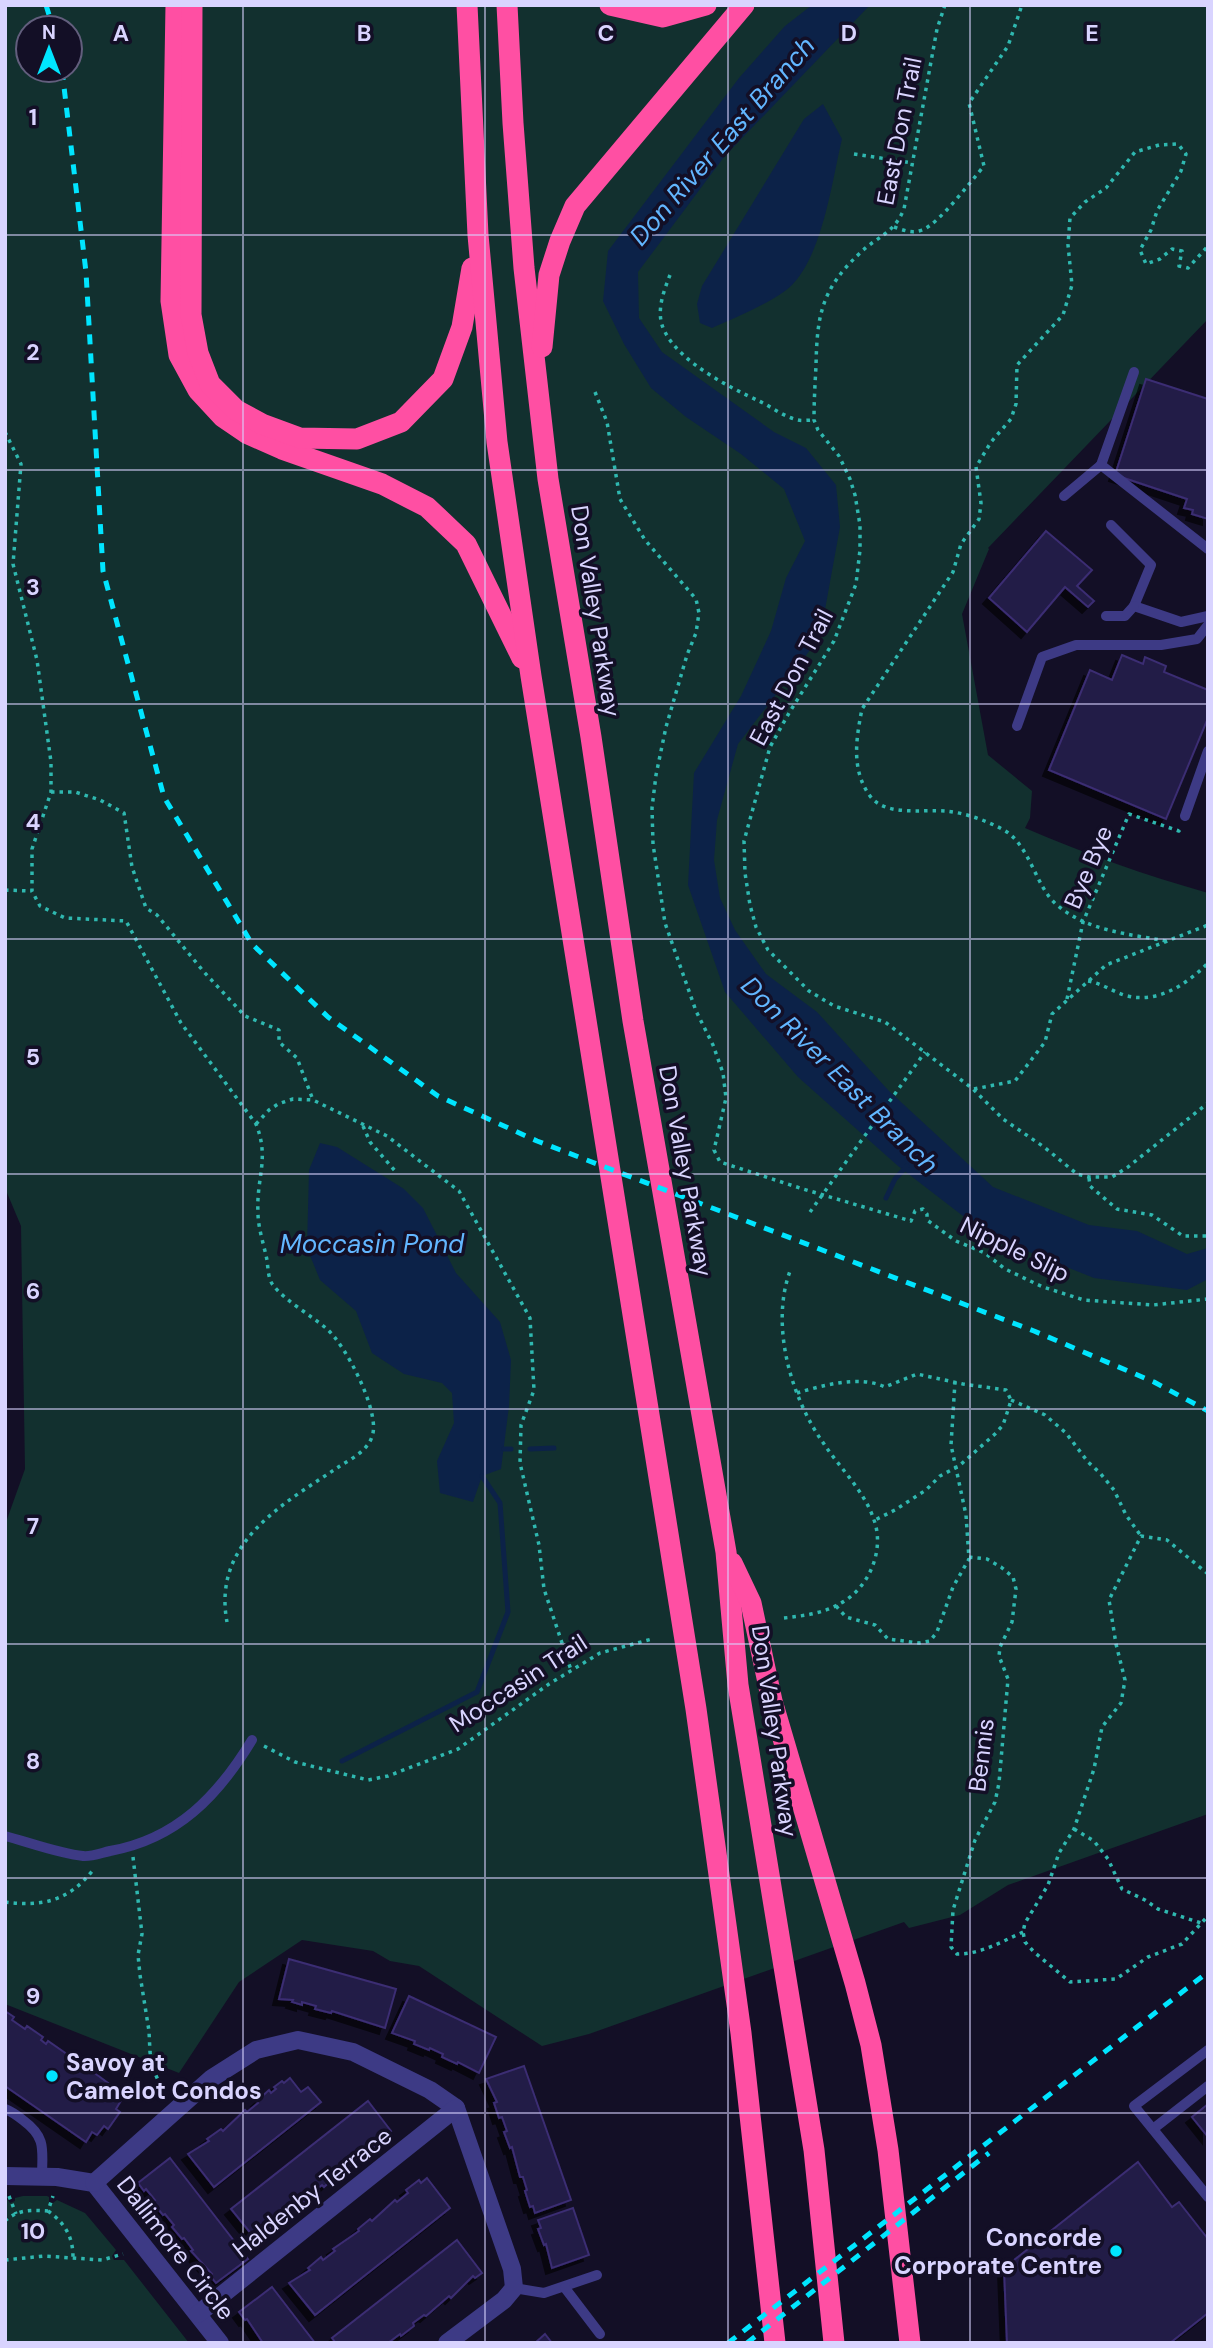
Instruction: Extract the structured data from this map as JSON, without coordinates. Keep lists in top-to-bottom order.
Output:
{
  "streets": {
    "highway": ["Don Valley Parkway"],
    "street": ["Haldenby Terrace", "Dallimore Circle"],
    "path": [
      "East Don Trail",
      "Bye Bye",
      "Nipple Slip",
      "Moccasin Trail",
      "Bennis"
    ]
  },
  "crossings": [
    ["Haldenby Terrace", "Dallimore Circle"]
  ],
  "water": ["Don River East Branch", "Moccasin Pond"],
  "places": ["Savoy at Camelot Condos", "Concorde Corporate Centre"],
  "north": "top",
  "grid": {
    "columns": [
      "A",
      "B",
      "C",
      "D",
      "E"
    ],
    "rows": [
      "1",
      "2",
      "3",
      "4",
      "5",
      "6",
      "7",
      "8",
      "9",
      "10"
    ]
  }
}
